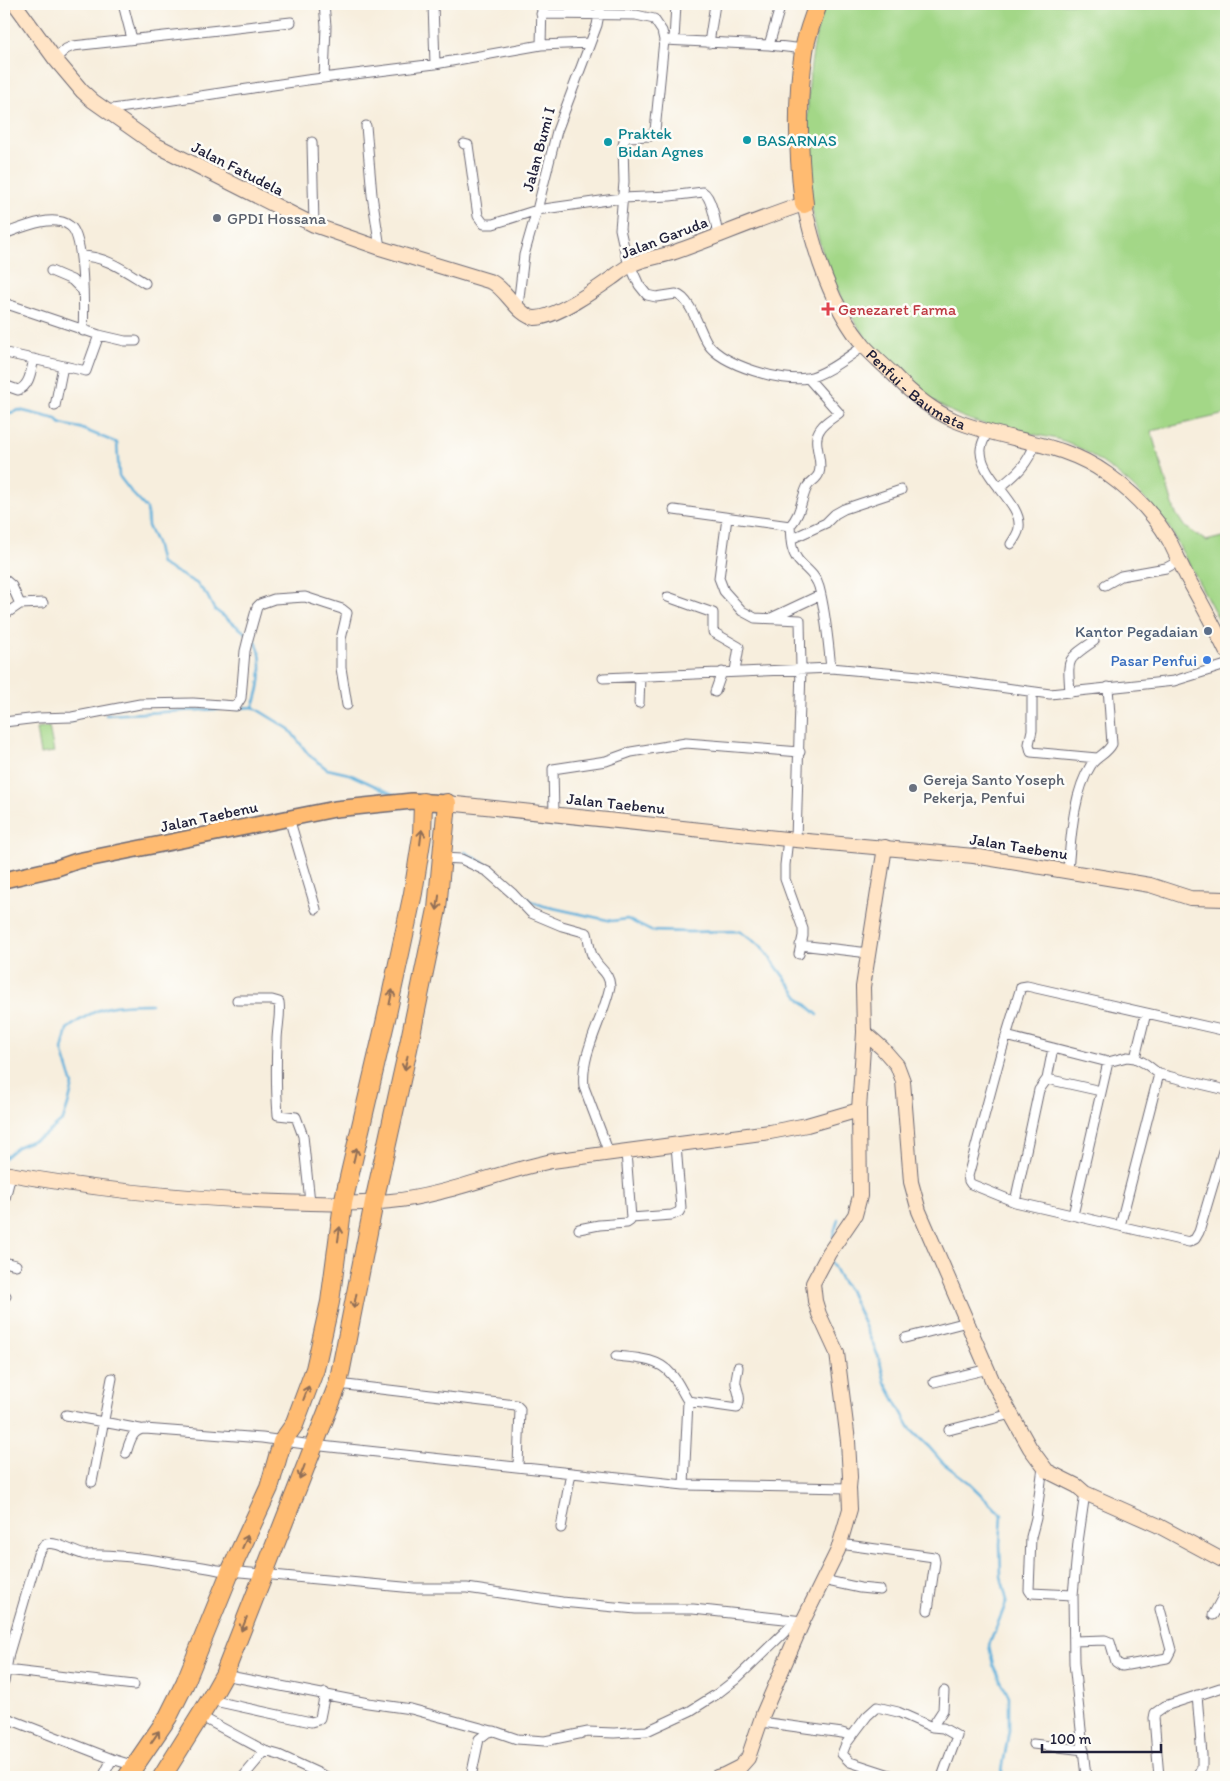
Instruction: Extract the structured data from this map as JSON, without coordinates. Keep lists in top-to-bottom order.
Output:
{
  "streets": {
    "highway": ["Penfui - Baumata"],
    "main road": ["Jalan Taebenu"],
    "street": ["Jalan Bumi I", "Jalan Fatudela", "Jalan Garuda"]
  },
  "crossings": [
    ["Jalan Bumi I", "Jalan Fatudela"],
    ["Jalan Bumi I", "Jalan Garuda"],
    ["Jalan Fatudela", "Jalan Garuda"],
    ["Jalan Garuda", "Penfui - Baumata"]
  ],
  "places": {
    "other": [
      "BASARNAS",
      "Praktek Bidan Agnes",
      "GPDI Hossana",
      "Kantor Pegadaian",
      "Pasar Penfui",
      "Gereja Santo Yoseph Pekerja, Penfui"
    ],
    "health": ["Genezaret Farma"]
  },
  "scale_bar": "100 m"
}
